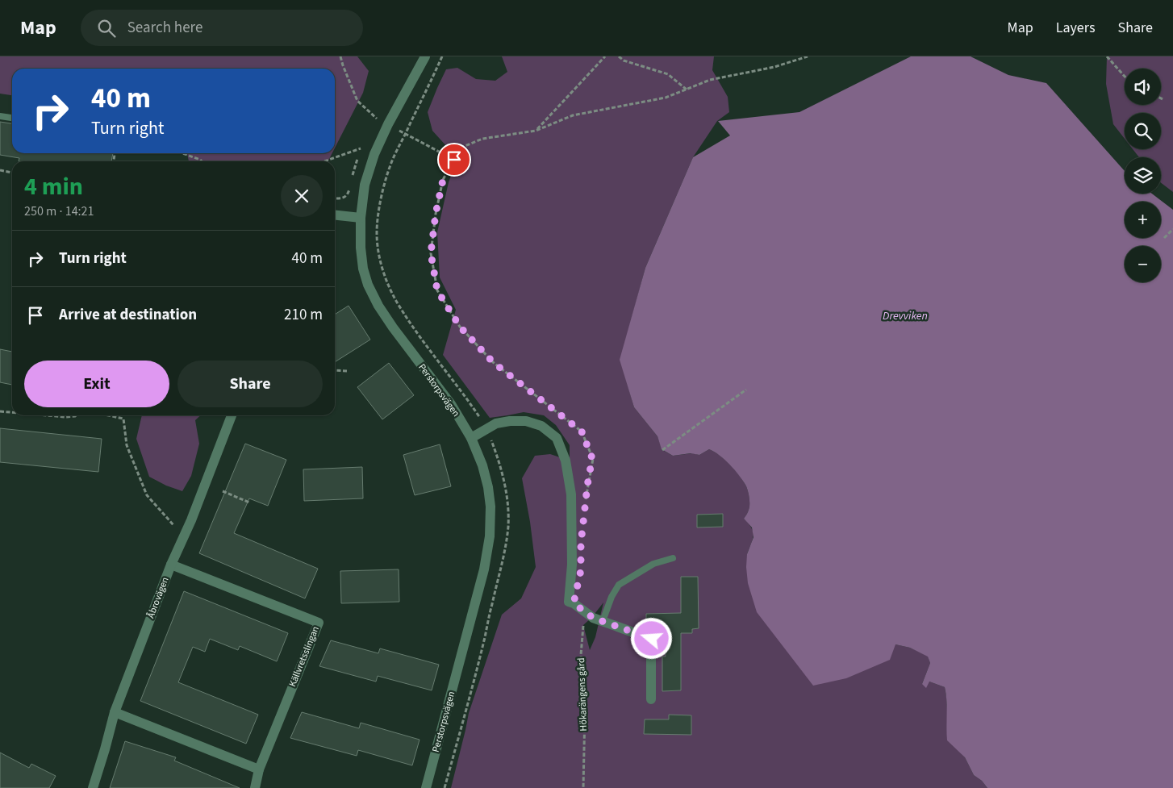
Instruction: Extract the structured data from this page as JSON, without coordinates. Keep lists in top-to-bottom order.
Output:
{
  "streets": {
    "street": ["Perstorpsvägen", "Åbrovägen", "Källvretsslingan"],
    "path": ["Hökarängens gård"]
  },
  "crossings": [
    ["Åbrovägen", "Källvretsslingan"]
  ],
  "water": ["Drevviken"],
  "page": {
    "header": "Map",
    "search": "Search here",
    "nav": ["Map", "Layers", "Share"],
    "map_buttons": ["+", "−"],
    "turn": ["40 m", "Turn right"],
    "heading": ["4 min", "250 m · 14:21"],
    "list": [
      {
        "name": "Turn right",
        "value": "40 m"
      },
      {
        "name": "Arrive at destination",
        "value": "210 m"
      }
    ],
    "buttons": ["Exit", "Share"]
  }
}
